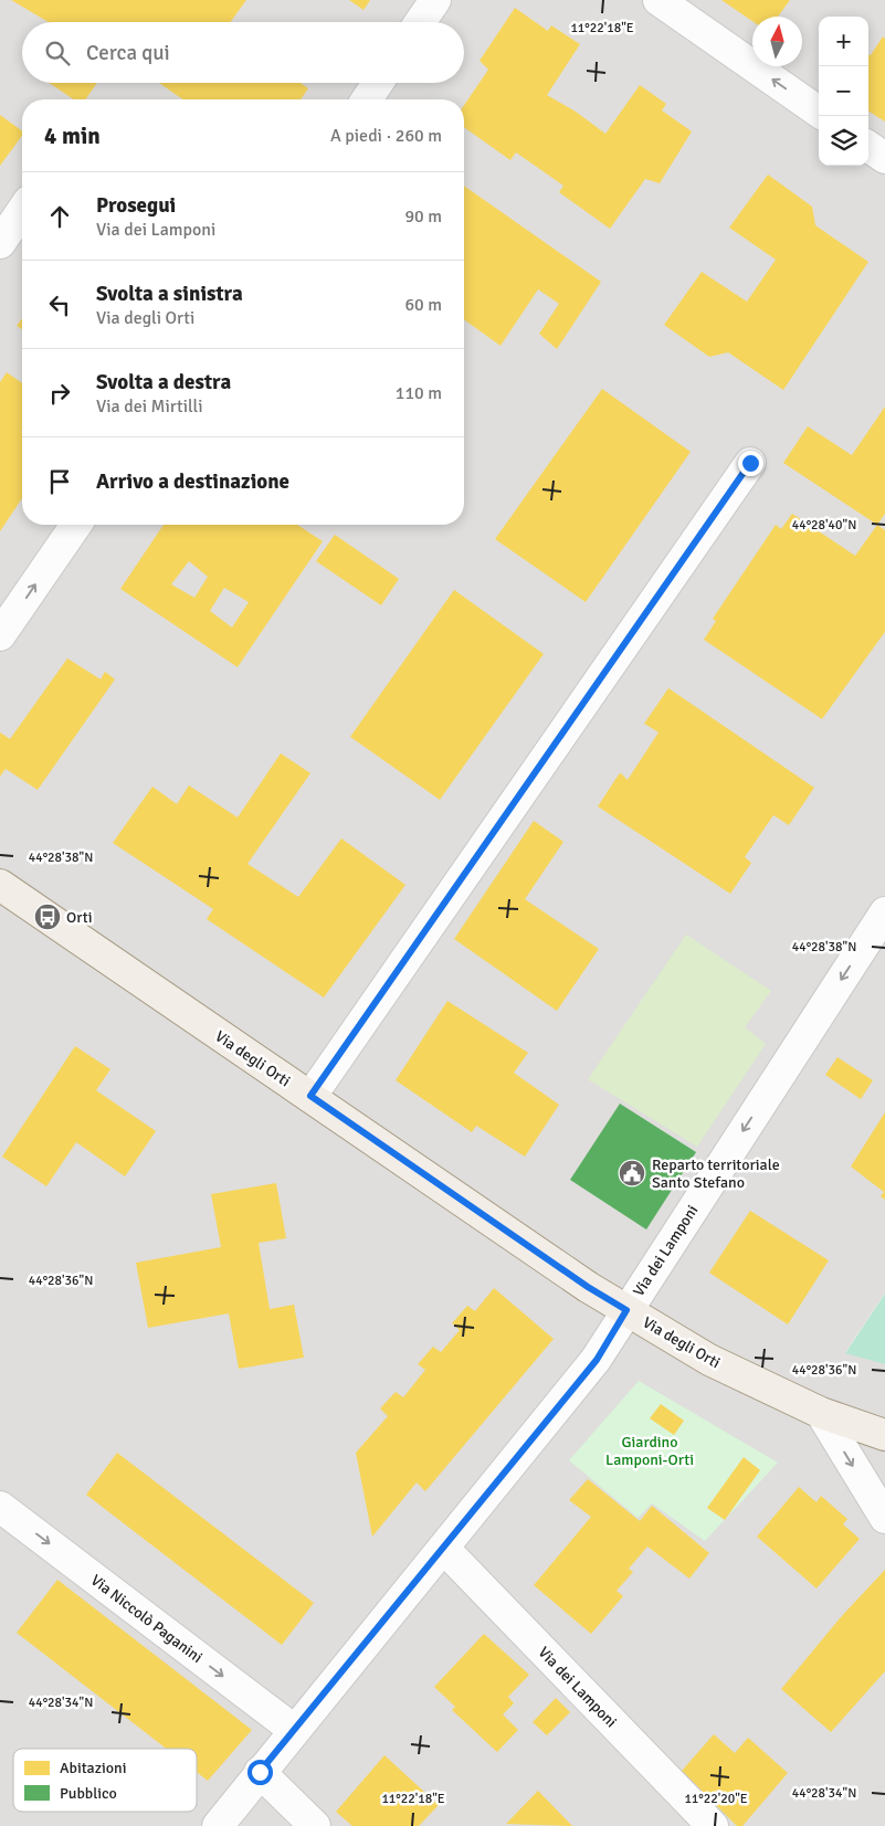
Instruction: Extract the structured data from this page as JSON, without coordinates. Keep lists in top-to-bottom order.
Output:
{
  "streets": {
    "main road": ["Via degli Orti"],
    "street": ["Via dei Lamponi", "Via Niccolò Paganini"]
  },
  "crossings": [
    ["Via degli Orti", "Via dei Lamponi"],
    ["Via dei Lamponi", "Via Niccolò Paganini"]
  ],
  "one_way": ["Via Niccolò Paganini"],
  "parks": ["Giardino Lamponi-Orti"],
  "places": {
    "bus stop": ["Orti"],
    "public building": ["Reparto territoriale Santo Stefano"]
  },
  "legend": ["Abitazioni", "Pubblico"],
  "north": "top",
  "page": {
    "map_buttons": ["+", "−"],
    "search": "Cerca qui",
    "heading": ["4 min", "A piedi · 260 m"],
    "list": [
      ["Prosegui", "Via dei Lamponi", "90 m"],
      ["Svolta a sinistra", "Via degli Orti", "60 m"],
      ["Svolta a destra", "Via dei Mirtilli", "110 m"],
      "Arrivo a destinazione"
    ]
  },
  "coordinates": [
    "11°22'18\"E",
    "44°28'40\"N",
    "44°28'38\"N",
    "44°28'36\"N",
    "44°28'34\"N",
    "11°22'20\"E"
  ]
}
